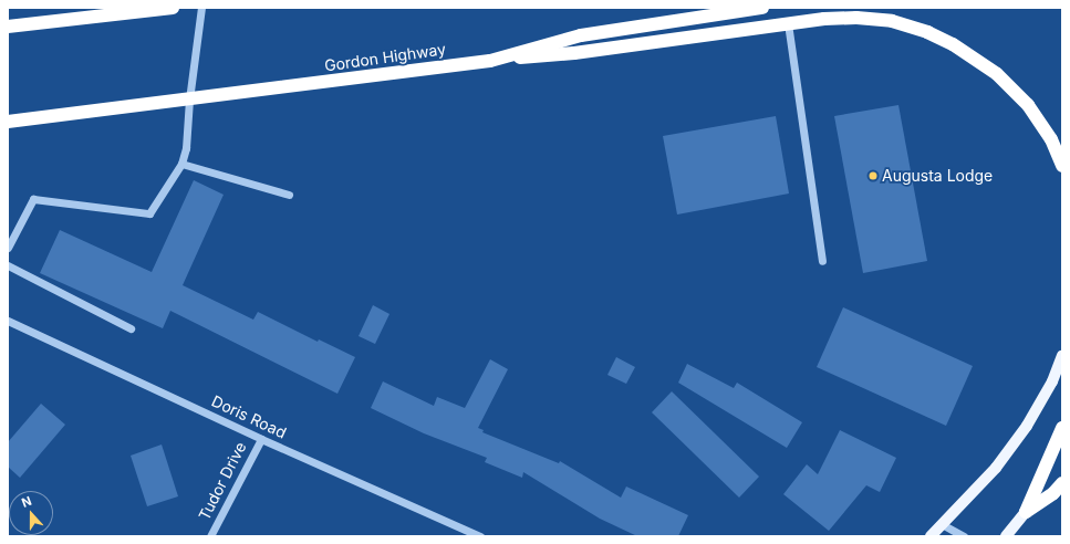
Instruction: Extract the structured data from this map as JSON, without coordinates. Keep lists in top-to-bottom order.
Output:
{
  "streets": {
    "highway": ["Gordon Highway"],
    "street": ["Doris Road", "Tudor Drive"]
  },
  "crossings": [
    ["Doris Road", "Tudor Drive"]
  ],
  "places": ["Augusta Lodge"],
  "north": "top"
}
